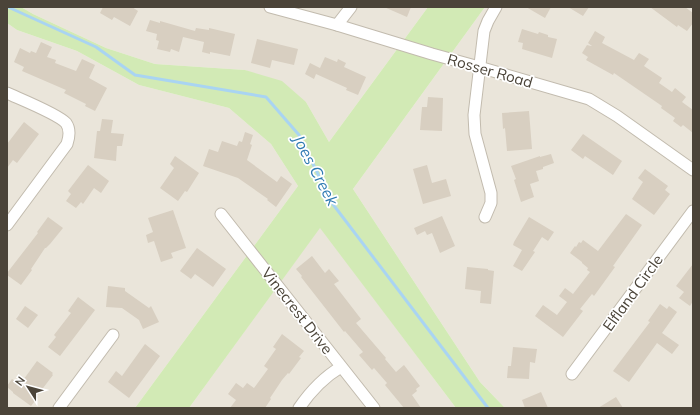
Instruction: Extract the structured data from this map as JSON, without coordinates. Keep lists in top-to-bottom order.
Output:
{
  "streets": {
    "street": ["Rosser Road", "Elfland Circle", "Vinecrest Drive"]
  },
  "water": ["Joes Creek"],
  "north": "top left"
}
